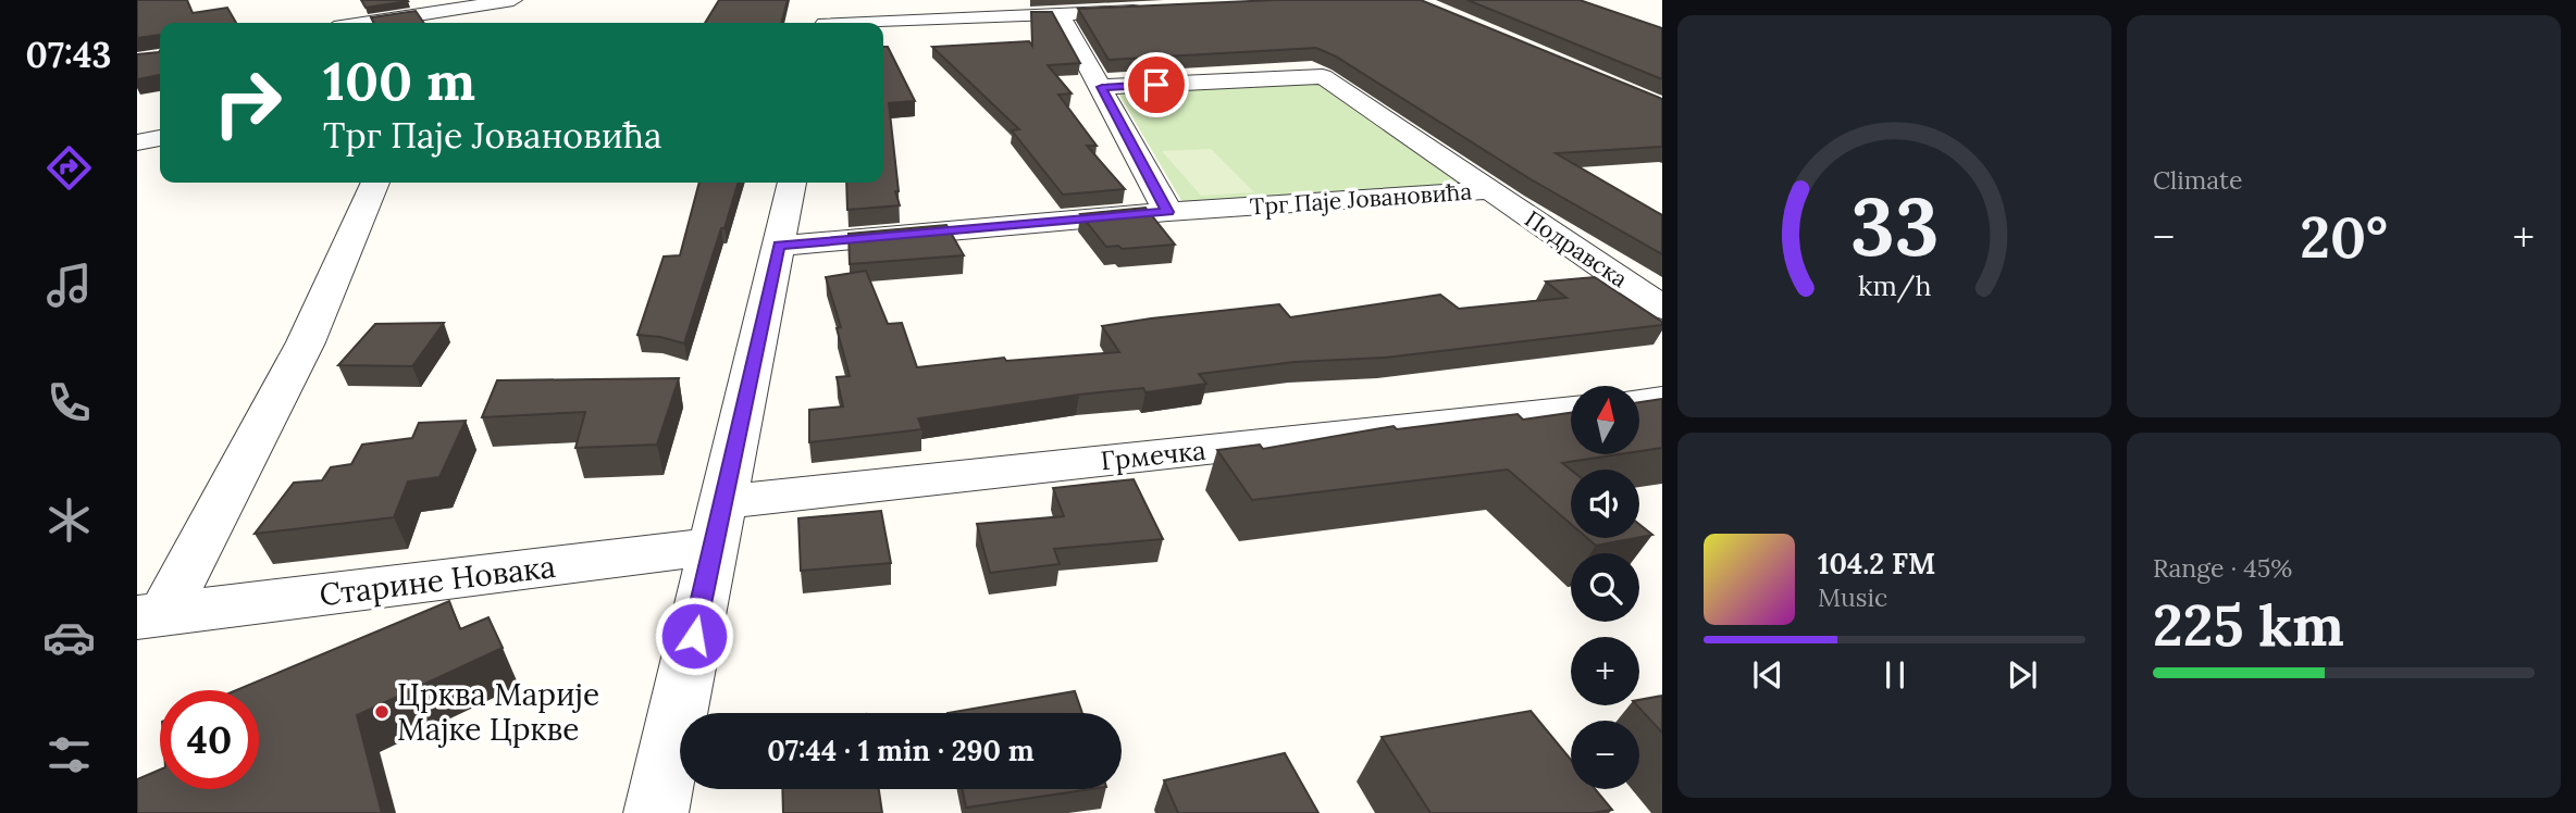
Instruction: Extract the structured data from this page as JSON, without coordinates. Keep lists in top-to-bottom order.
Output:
{
  "streets": {
    "street": [
      "Трг Паје Јовановића",
      "Подравска",
      "Грмечка",
      "Старине Новака"
    ]
  },
  "crossings": [
    ["Трг Паје Јовановића", "Подравска"],
    ["Грмечка", "Старине Новака"]
  ],
  "places": ["Црква Марије Мајке Цркве"],
  "north": "top",
  "page": {
    "tabs": "07:43",
    "tile": [
      "Climate",
      ["Range · 45%", "225 km"]
    ],
    "turn": ["100 m", "Трг Паје Јовановића"],
    "heat": ["−", "20°", "+"],
    "map_buttons": ["+", "−"],
    "song": ["104.2 FM", "Music"],
    "limit": "40",
    "trip": "07:44 · 1 min · 290 m",
    "gauge": ["33", "km/h"]
  }
}
